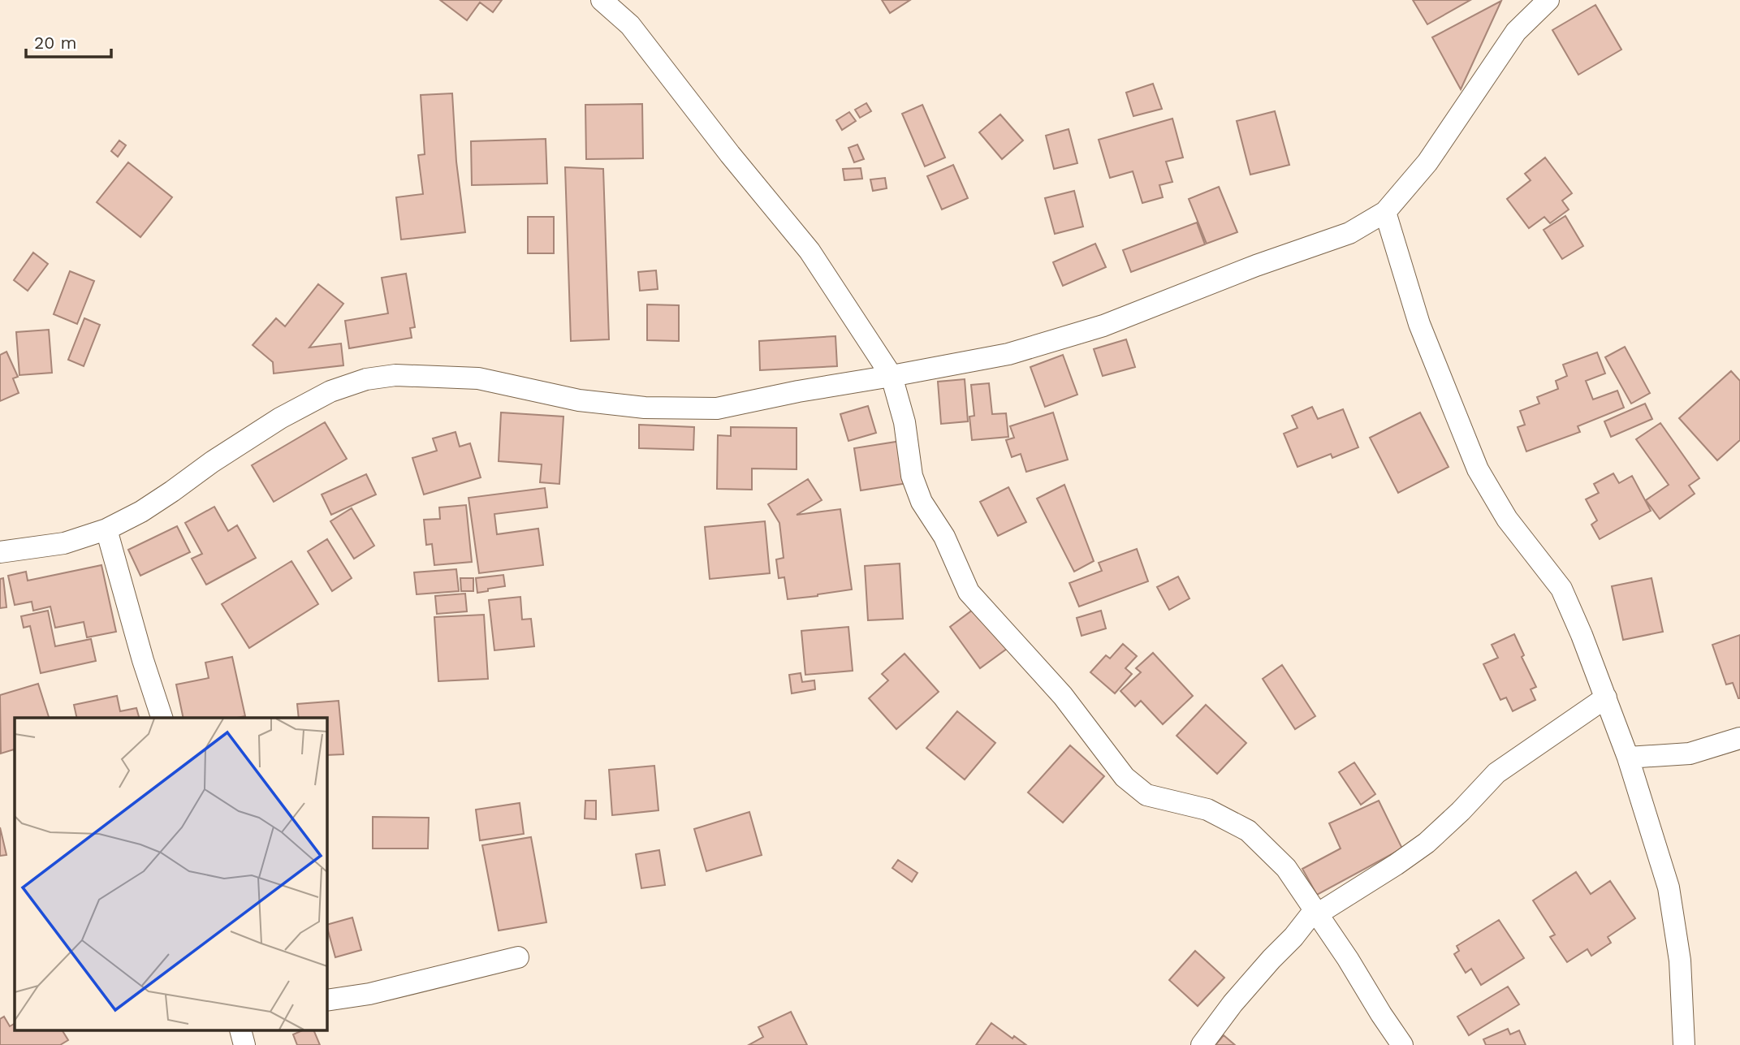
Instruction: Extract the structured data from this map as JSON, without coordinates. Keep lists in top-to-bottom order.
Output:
{
  "scale_bar": "20 m"
}
